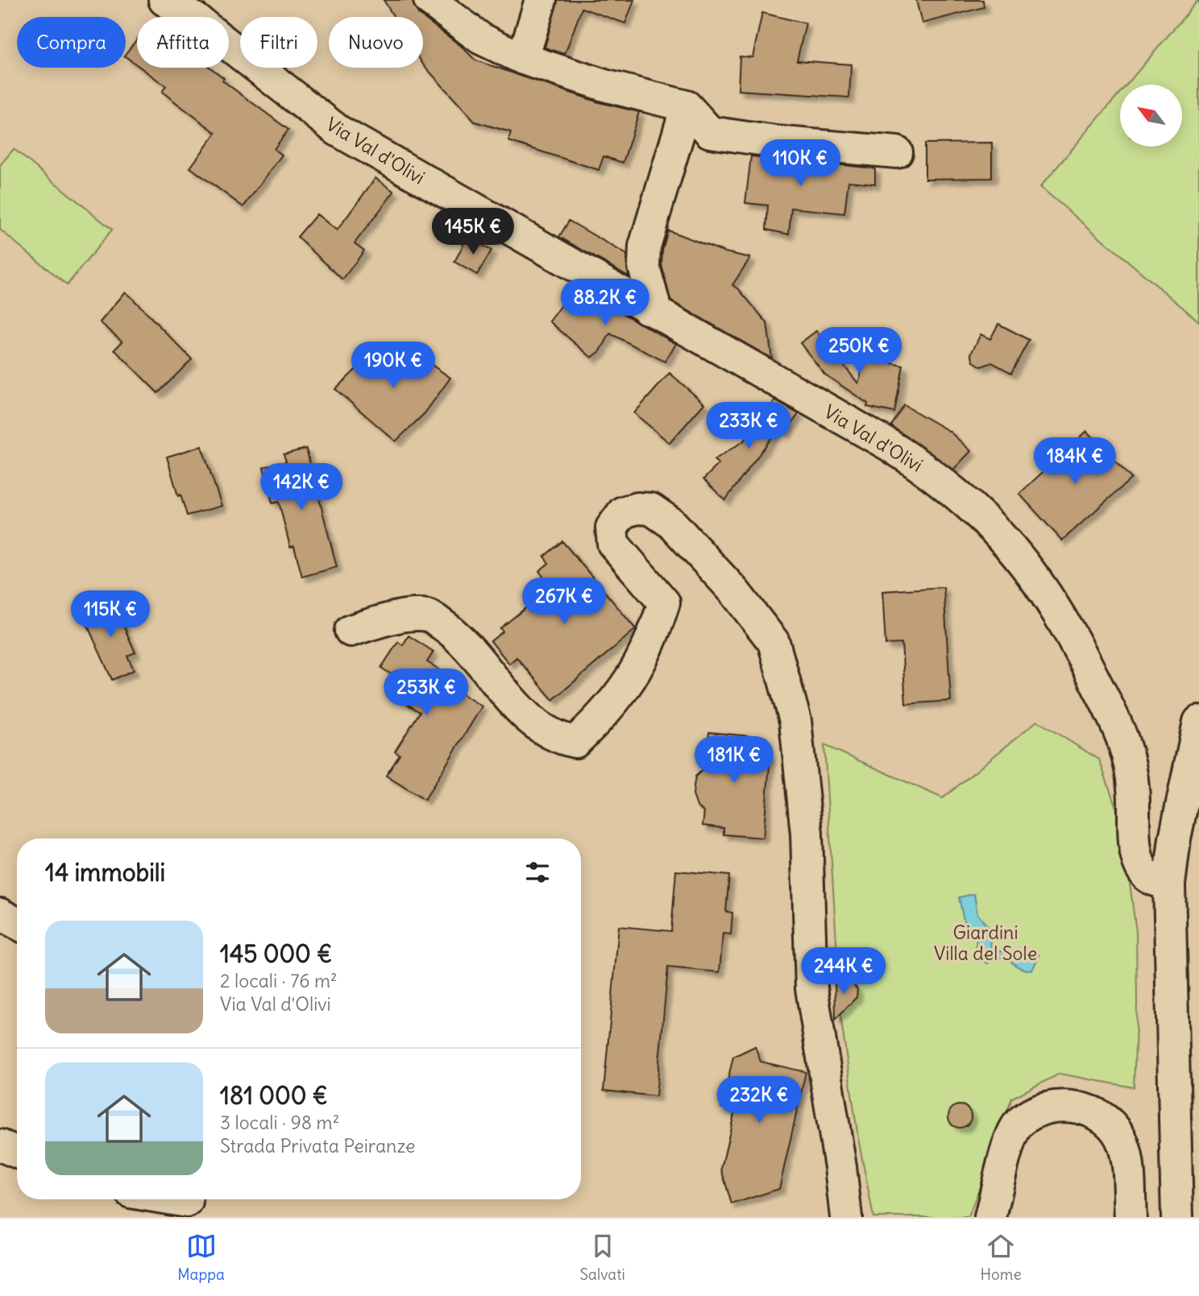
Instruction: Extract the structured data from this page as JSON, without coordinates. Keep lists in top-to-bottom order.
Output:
{
  "streets": {
    "street": ["Via Val d'Olivi"]
  },
  "parks": ["Giardini Villa del Sole"],
  "north": "top left",
  "page": {
    "chip": [
      "Compra",
      "Affitta",
      "Filtri",
      "Nuovo"
    ],
    "price": [
      "110K €",
      "145K €",
      "88.2K €",
      "250K €",
      "190K €",
      "233K €",
      "184K €",
      "142K €",
      "267K €",
      "115K €",
      "253K €",
      "181K €",
      "244K €",
      "232K €"
    ],
    "heading": "14 immobili",
    "list": [
      {
        "name": "145 000 €",
        "note": "2 locali · 76 m² · Via Val d'Olivi"
      },
      {
        "name": "181 000 €",
        "note": "3 locali · 98 m² · Strada Privata Peiranze"
      }
    ],
    "tabs": ["Mappa", "Salvati", "Home"]
  }
}
